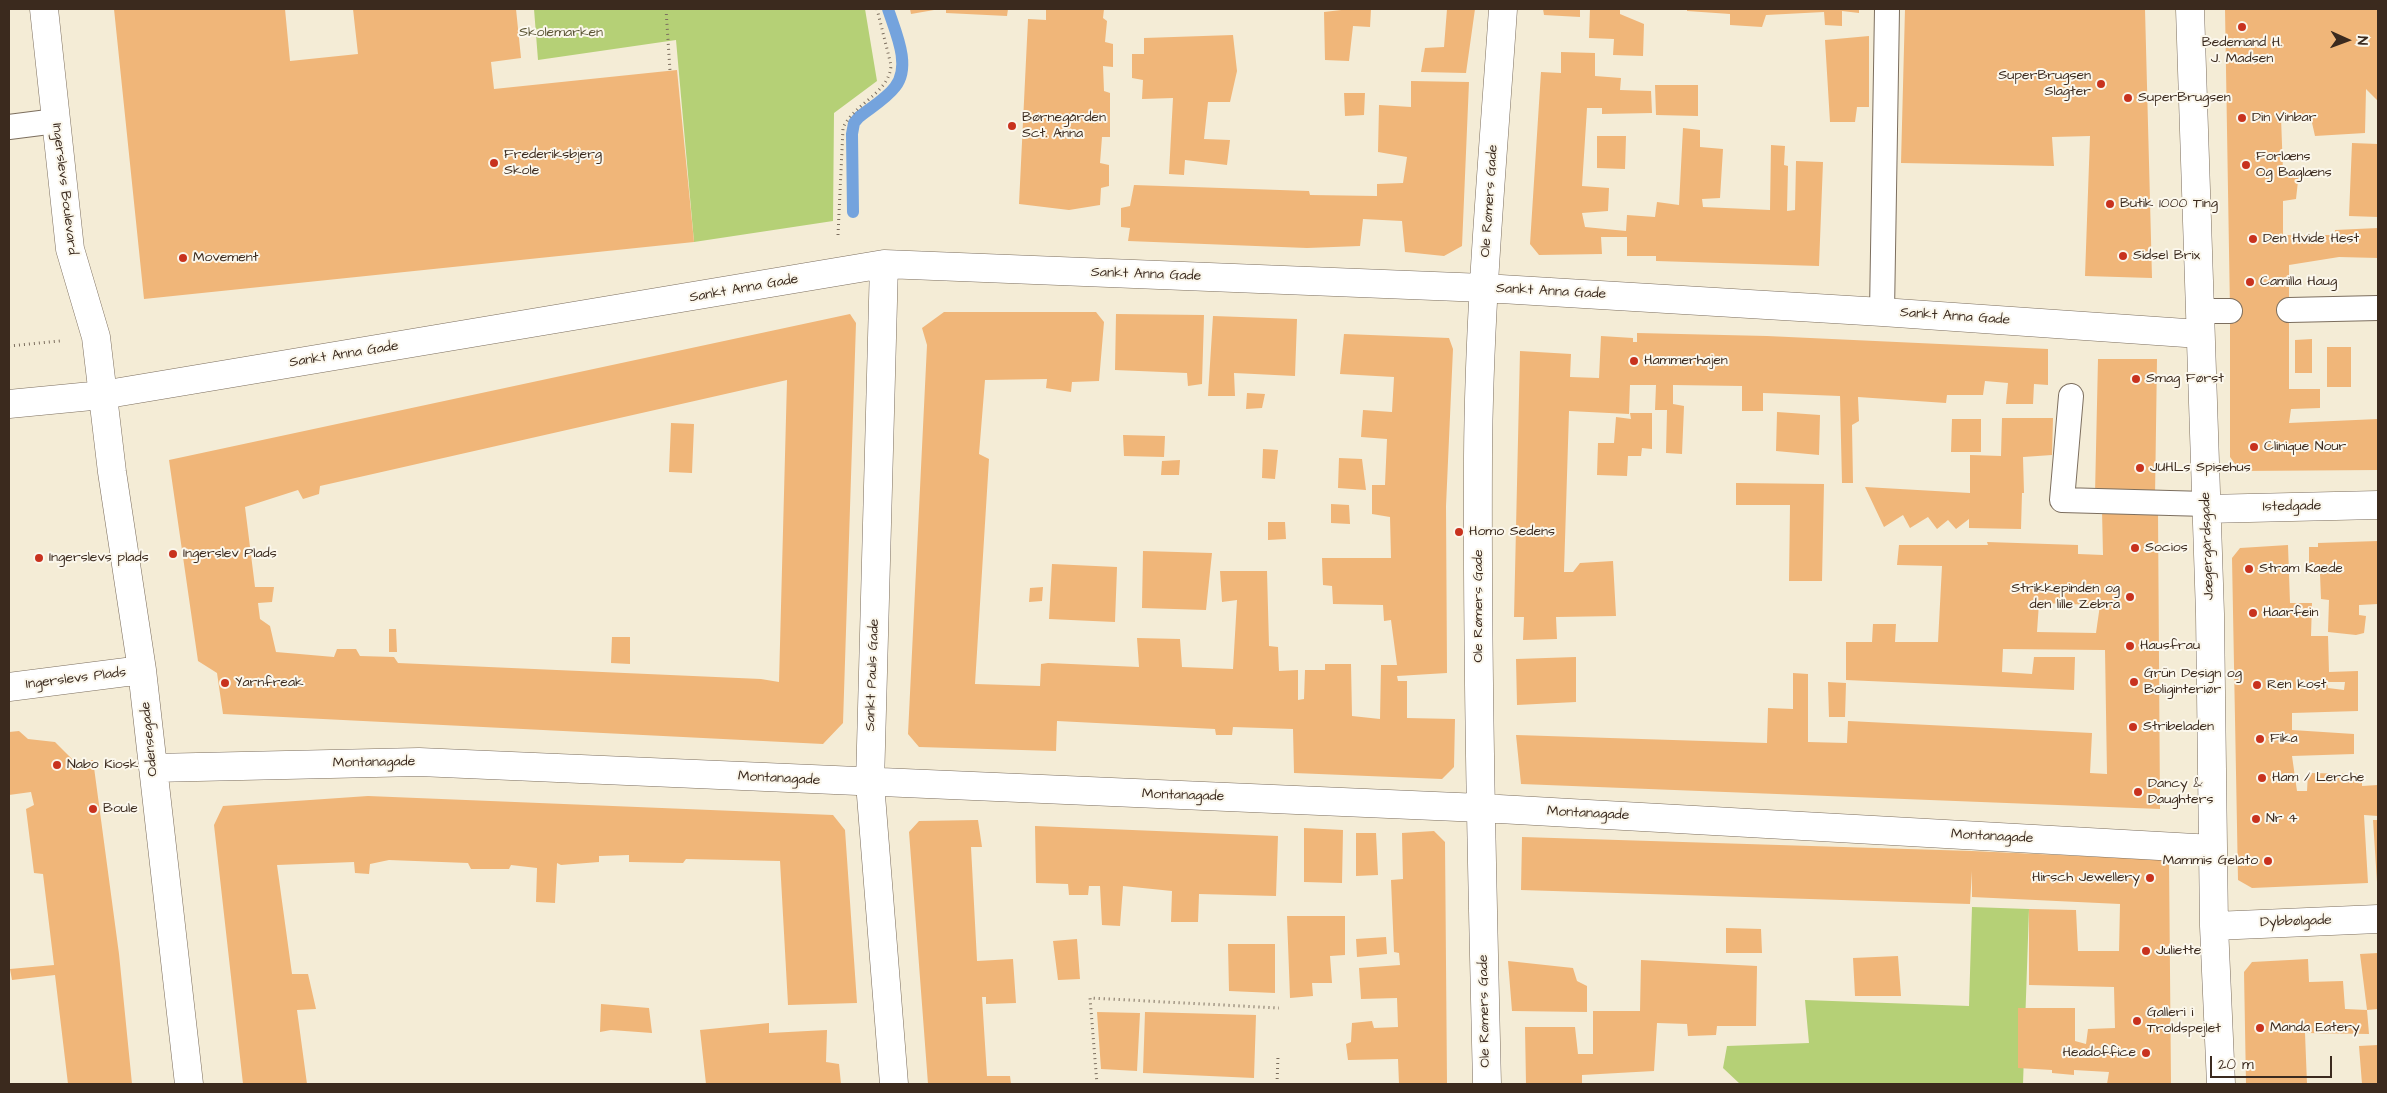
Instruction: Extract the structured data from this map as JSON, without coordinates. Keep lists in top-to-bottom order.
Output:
{
  "streets": {
    "street": [
      "Ingerslevs Boulevard",
      "Ole Rømers Gade",
      "Sankt Anna Gade",
      "Istedgade",
      "Jægergårdsgade",
      "Sankt Pauls Gade",
      "Ingerslevs Plads",
      "Odensegade",
      "Montanagade",
      "Dybbølgade"
    ]
  },
  "crossings": [
    ["Ingerslevs Boulevard", "Sankt Anna Gade"],
    ["Ingerslevs Boulevard", "Odensegade"],
    ["Ole Rømers Gade", "Sankt Anna Gade"],
    ["Ole Rømers Gade", "Montanagade"],
    ["Sankt Anna Gade", "Jægergårdsgade"],
    ["Sankt Anna Gade", "Sankt Pauls Gade"],
    ["Sankt Anna Gade", "Odensegade"],
    ["Istedgade", "Jægergårdsgade"],
    ["Jægergårdsgade", "Montanagade"],
    ["Jægergårdsgade", "Dybbølgade"],
    ["Sankt Pauls Gade", "Montanagade"],
    ["Ingerslevs Plads", "Odensegade"],
    ["Odensegade", "Montanagade"]
  ],
  "parks": ["Skolemarken"],
  "places": [
    "Bedemand H. J. Madsen",
    "SuperBrugsen Slagter",
    "SuperBrugsen",
    "Din Vinbar",
    "Børnegården Sct. Anna",
    "Frederiksbjerg Skole",
    "Forlæns Og Baglæns",
    "Butik 1000 Ting",
    "Den Hvide Hest",
    "Sidsel Brix",
    "Movement",
    "Camilla Haug",
    "Hammerhajen",
    "Smag Først",
    "Clinique Nour",
    "JUHLs Spisehus",
    "Homo Sedens",
    "Socios",
    "Ingerslev Plads",
    "Ingerslevs plads",
    "Stram Kaede",
    "Strikkepinden og den lille Zebra",
    "Haarfein",
    "Hausfrau",
    "Grün Design og Boliginteriør",
    "Yarnfreak",
    "Ren kost",
    "Stribeladen",
    "Fika",
    "Nabo Kiosk",
    "Ham / Lerche",
    "Dancy & Daughters",
    "Boule",
    "Nr 4",
    "Mammis Gelato",
    "Hirsch Jewellery",
    "Juliette",
    "Galleri i Troldspejlet",
    "Manda Eatery",
    "Headoffice"
  ],
  "scale_bar": "20 m",
  "north": "right"
}
